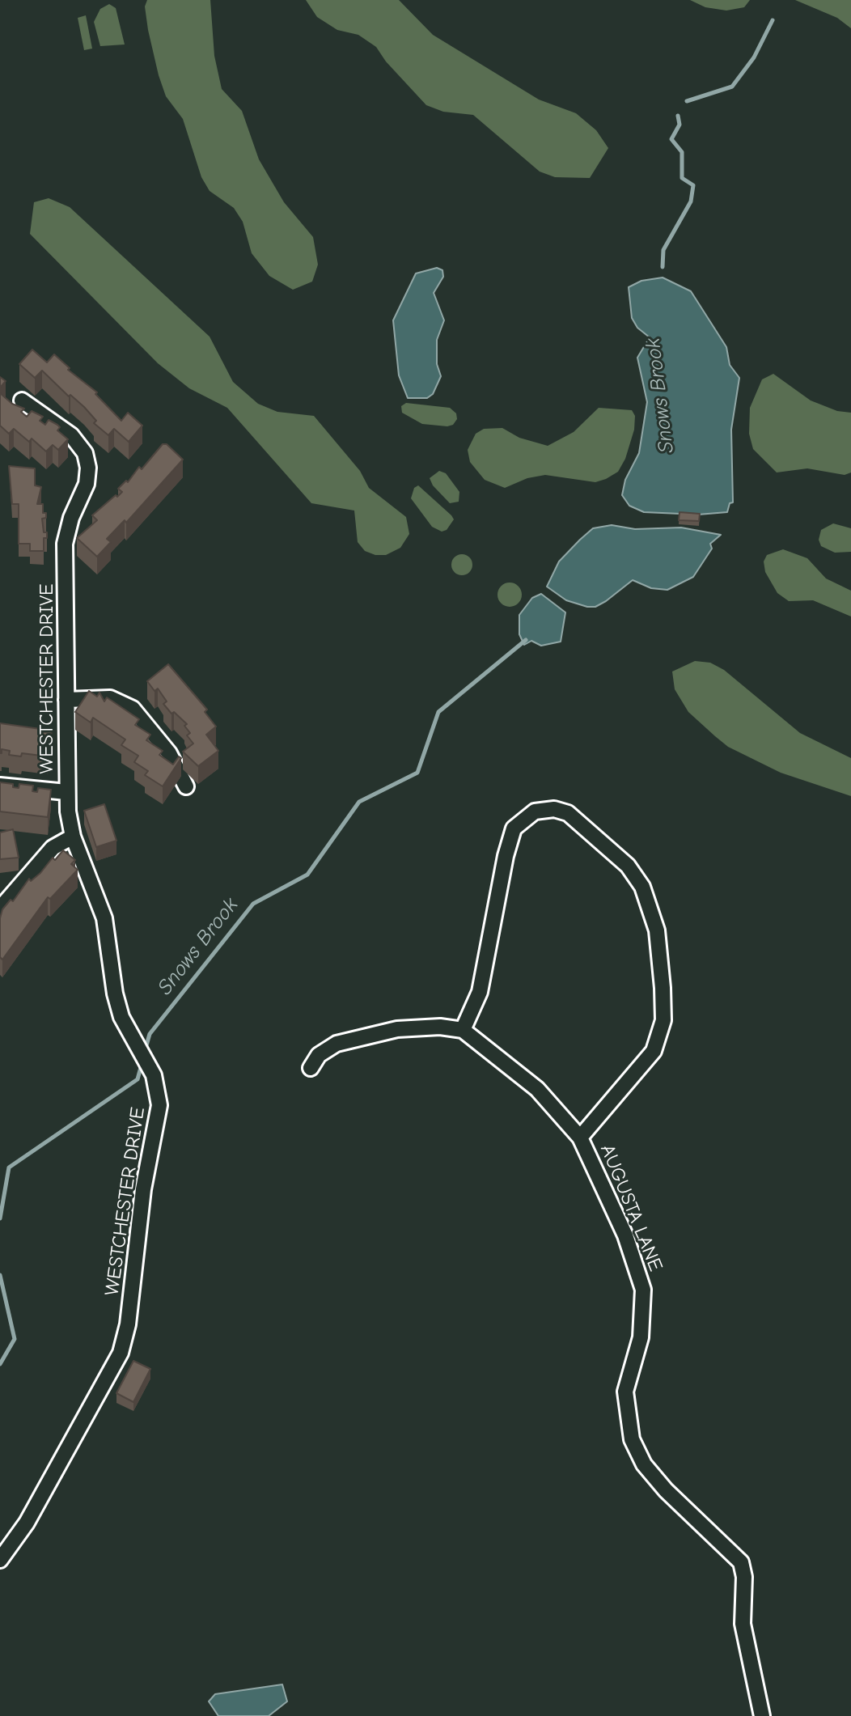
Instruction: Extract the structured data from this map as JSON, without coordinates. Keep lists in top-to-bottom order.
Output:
{
  "streets": {
    "street": ["WESTCHESTER DRIVE", "AUGUSTA LANE"]
  },
  "water": ["Snows Brook"]
}
